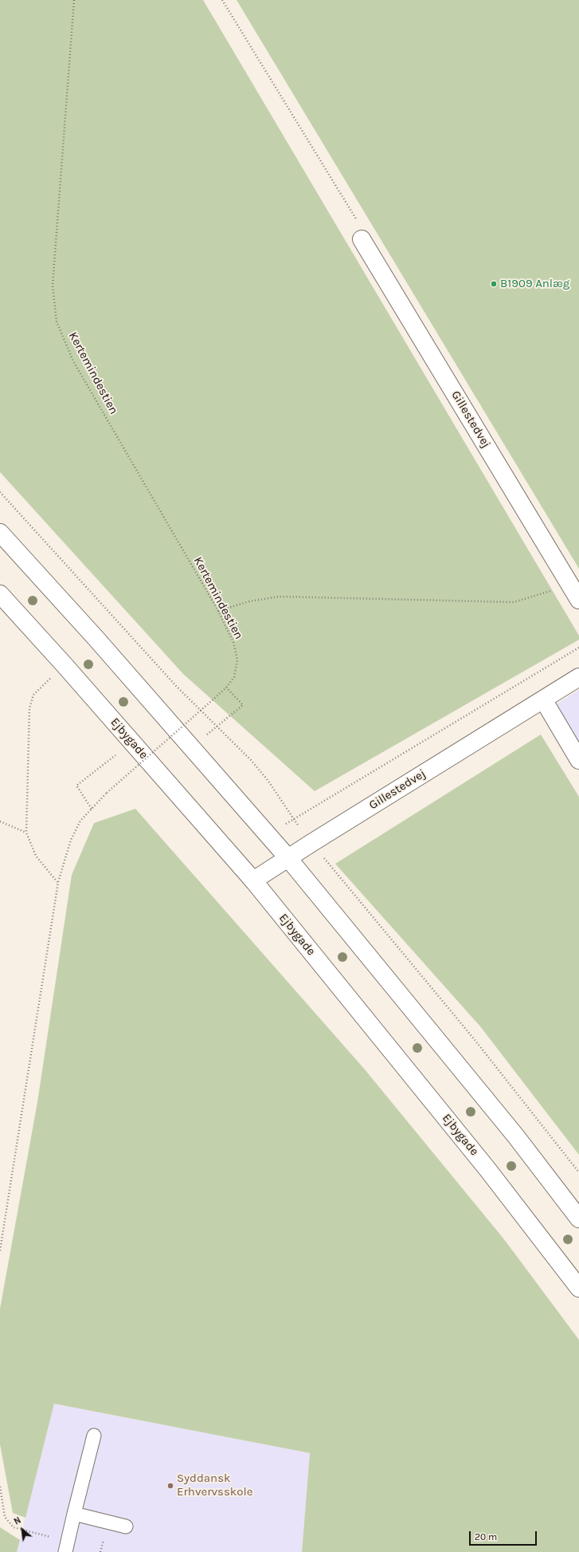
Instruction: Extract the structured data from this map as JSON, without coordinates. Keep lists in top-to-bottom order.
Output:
{
  "streets": {
    "main road": ["Gillestedvej", "Ejbygade"],
    "path": ["Kertemindestien"]
  },
  "crossings": [
    ["Gillestedvej", "Ejbygade"]
  ],
  "places": ["B1909 Anlæg", "Syddansk Erhvervsskole"],
  "scale_bar": "20 m",
  "north": "top left"
}
